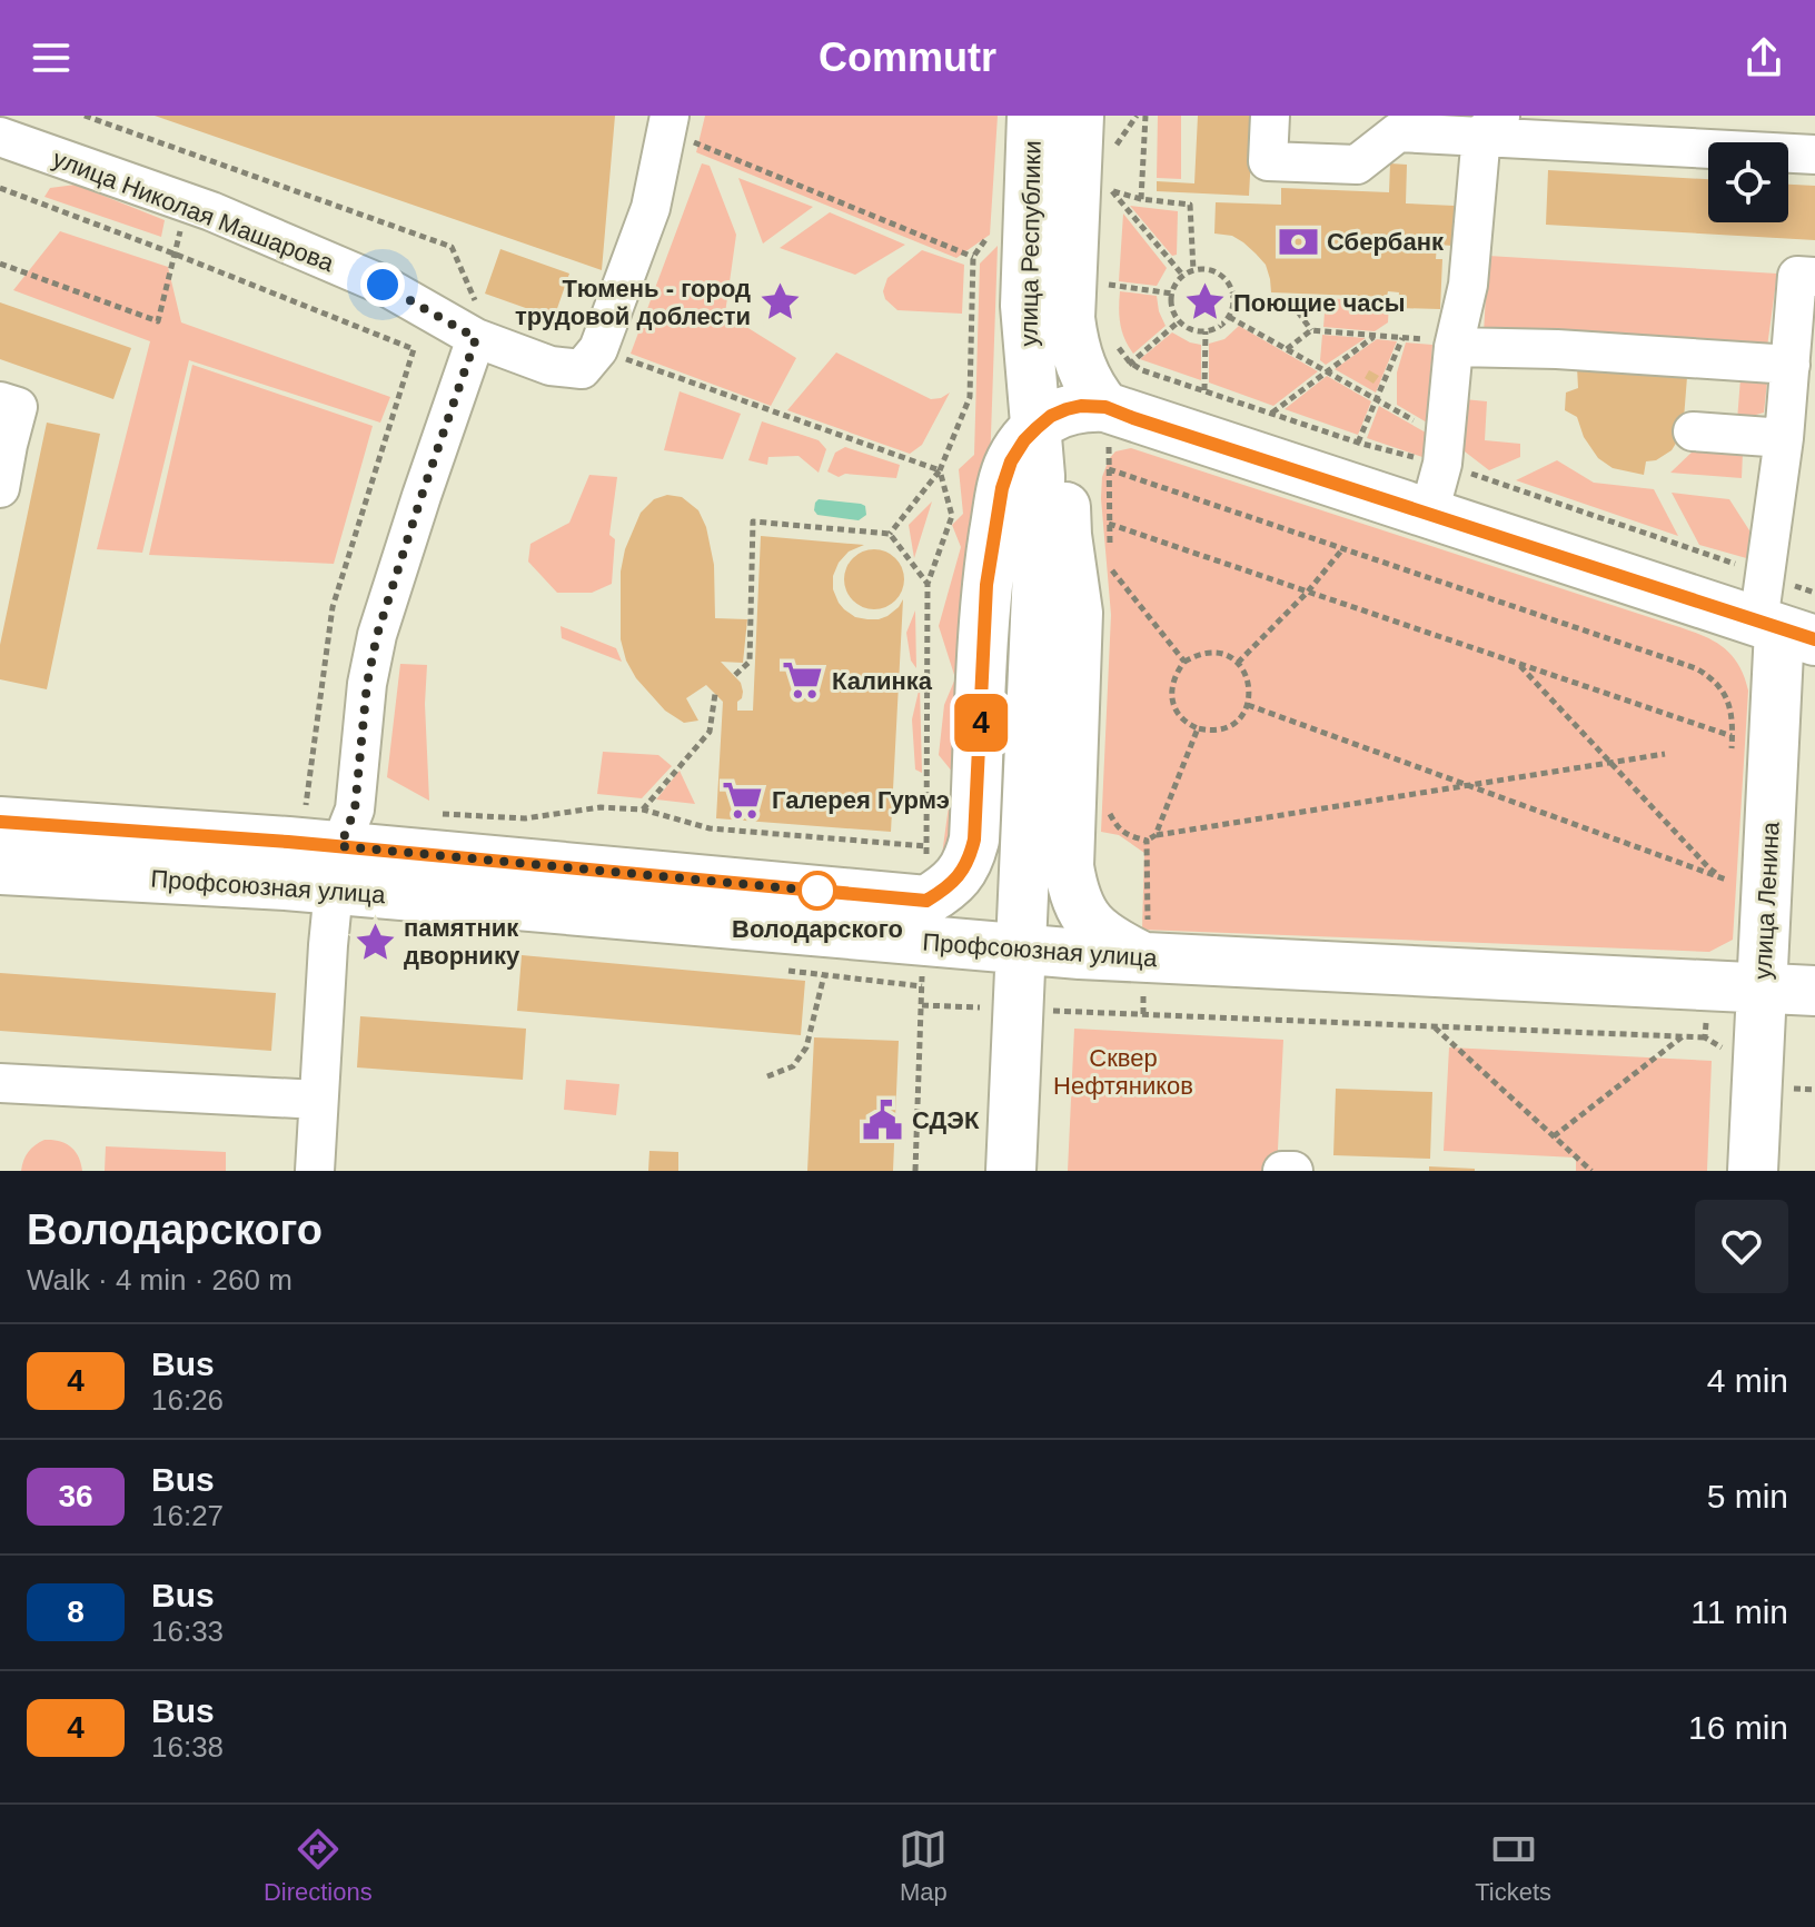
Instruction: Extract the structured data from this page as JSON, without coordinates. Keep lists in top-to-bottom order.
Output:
{
  "streets": {
    "main road": ["улица Республики", "Профсоюзная улица", "улица Ленина"],
    "street": ["улица Николая Машарова"]
  },
  "crossings": [
    ["улица Республики", "Профсоюзная улица"],
    ["Профсоюзная улица", "улица Ленина"]
  ],
  "parks": ["Сквер Нефтяников"],
  "places": {
    "bank": ["Сбербанк"],
    "place": ["Тюмень - город трудовой доблести", "Поющие часы", "памятник дворнику"],
    "supermarket": ["Калинка", "Галерея Гурмэ"],
    "other": ["Володарского"],
    "public building": ["СДЭК"]
  },
  "lines": ["bus line 4"],
  "page": {
    "header": "Commutr",
    "on_map": "4",
    "heading": ["Володарского", "Walk · 4 min · 260 m"],
    "list": [
      {
        "mark": "4",
        "name": "Bus",
        "note": "16:26",
        "value": "4 min"
      },
      {
        "mark": "36",
        "name": "Bus",
        "note": "16:27",
        "value": "5 min"
      },
      {
        "mark": "8",
        "name": "Bus",
        "note": "16:33",
        "value": "11 min"
      },
      {
        "mark": "4",
        "name": "Bus",
        "note": "16:38",
        "value": "16 min"
      }
    ],
    "tabs": ["Directions", "Map", "Tickets"]
  }
}
